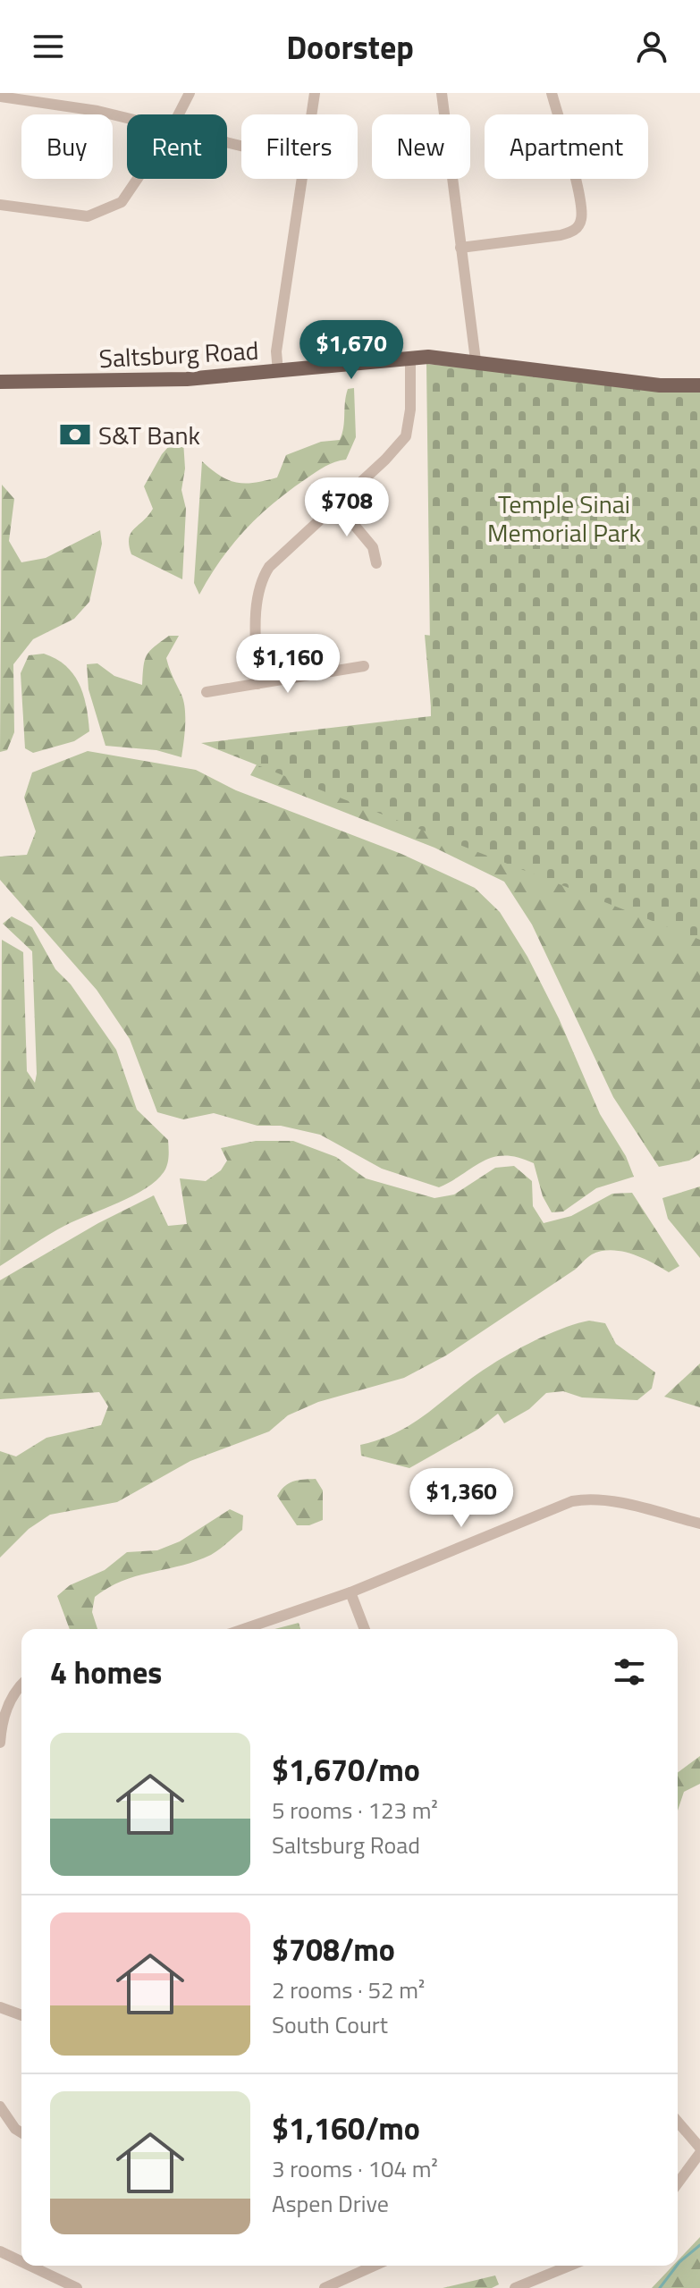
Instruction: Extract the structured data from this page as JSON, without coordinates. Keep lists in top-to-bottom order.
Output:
{
  "streets": {
    "main road": ["Saltsburg Road"]
  },
  "parks": ["Temple Sinai Memorial Park"],
  "places": {
    "bank": ["S&T Bank"]
  },
  "page": {
    "header": "Doorstep",
    "chip": [
      "Buy",
      "Rent",
      "Filters",
      "New",
      "Apartment"
    ],
    "price": [
      "$1,670",
      "$708",
      "$1,160",
      "$1,360"
    ],
    "heading": "4 homes",
    "list": [
      {
        "name": "$1,670/mo",
        "note": "5 rooms · 123 m² · Saltsburg Road"
      },
      {
        "name": "$708/mo",
        "note": "2 rooms · 52 m² · South Court"
      },
      {
        "name": "$1,160/mo",
        "note": "3 rooms · 104 m² · Aspen Drive"
      }
    ]
  }
}
